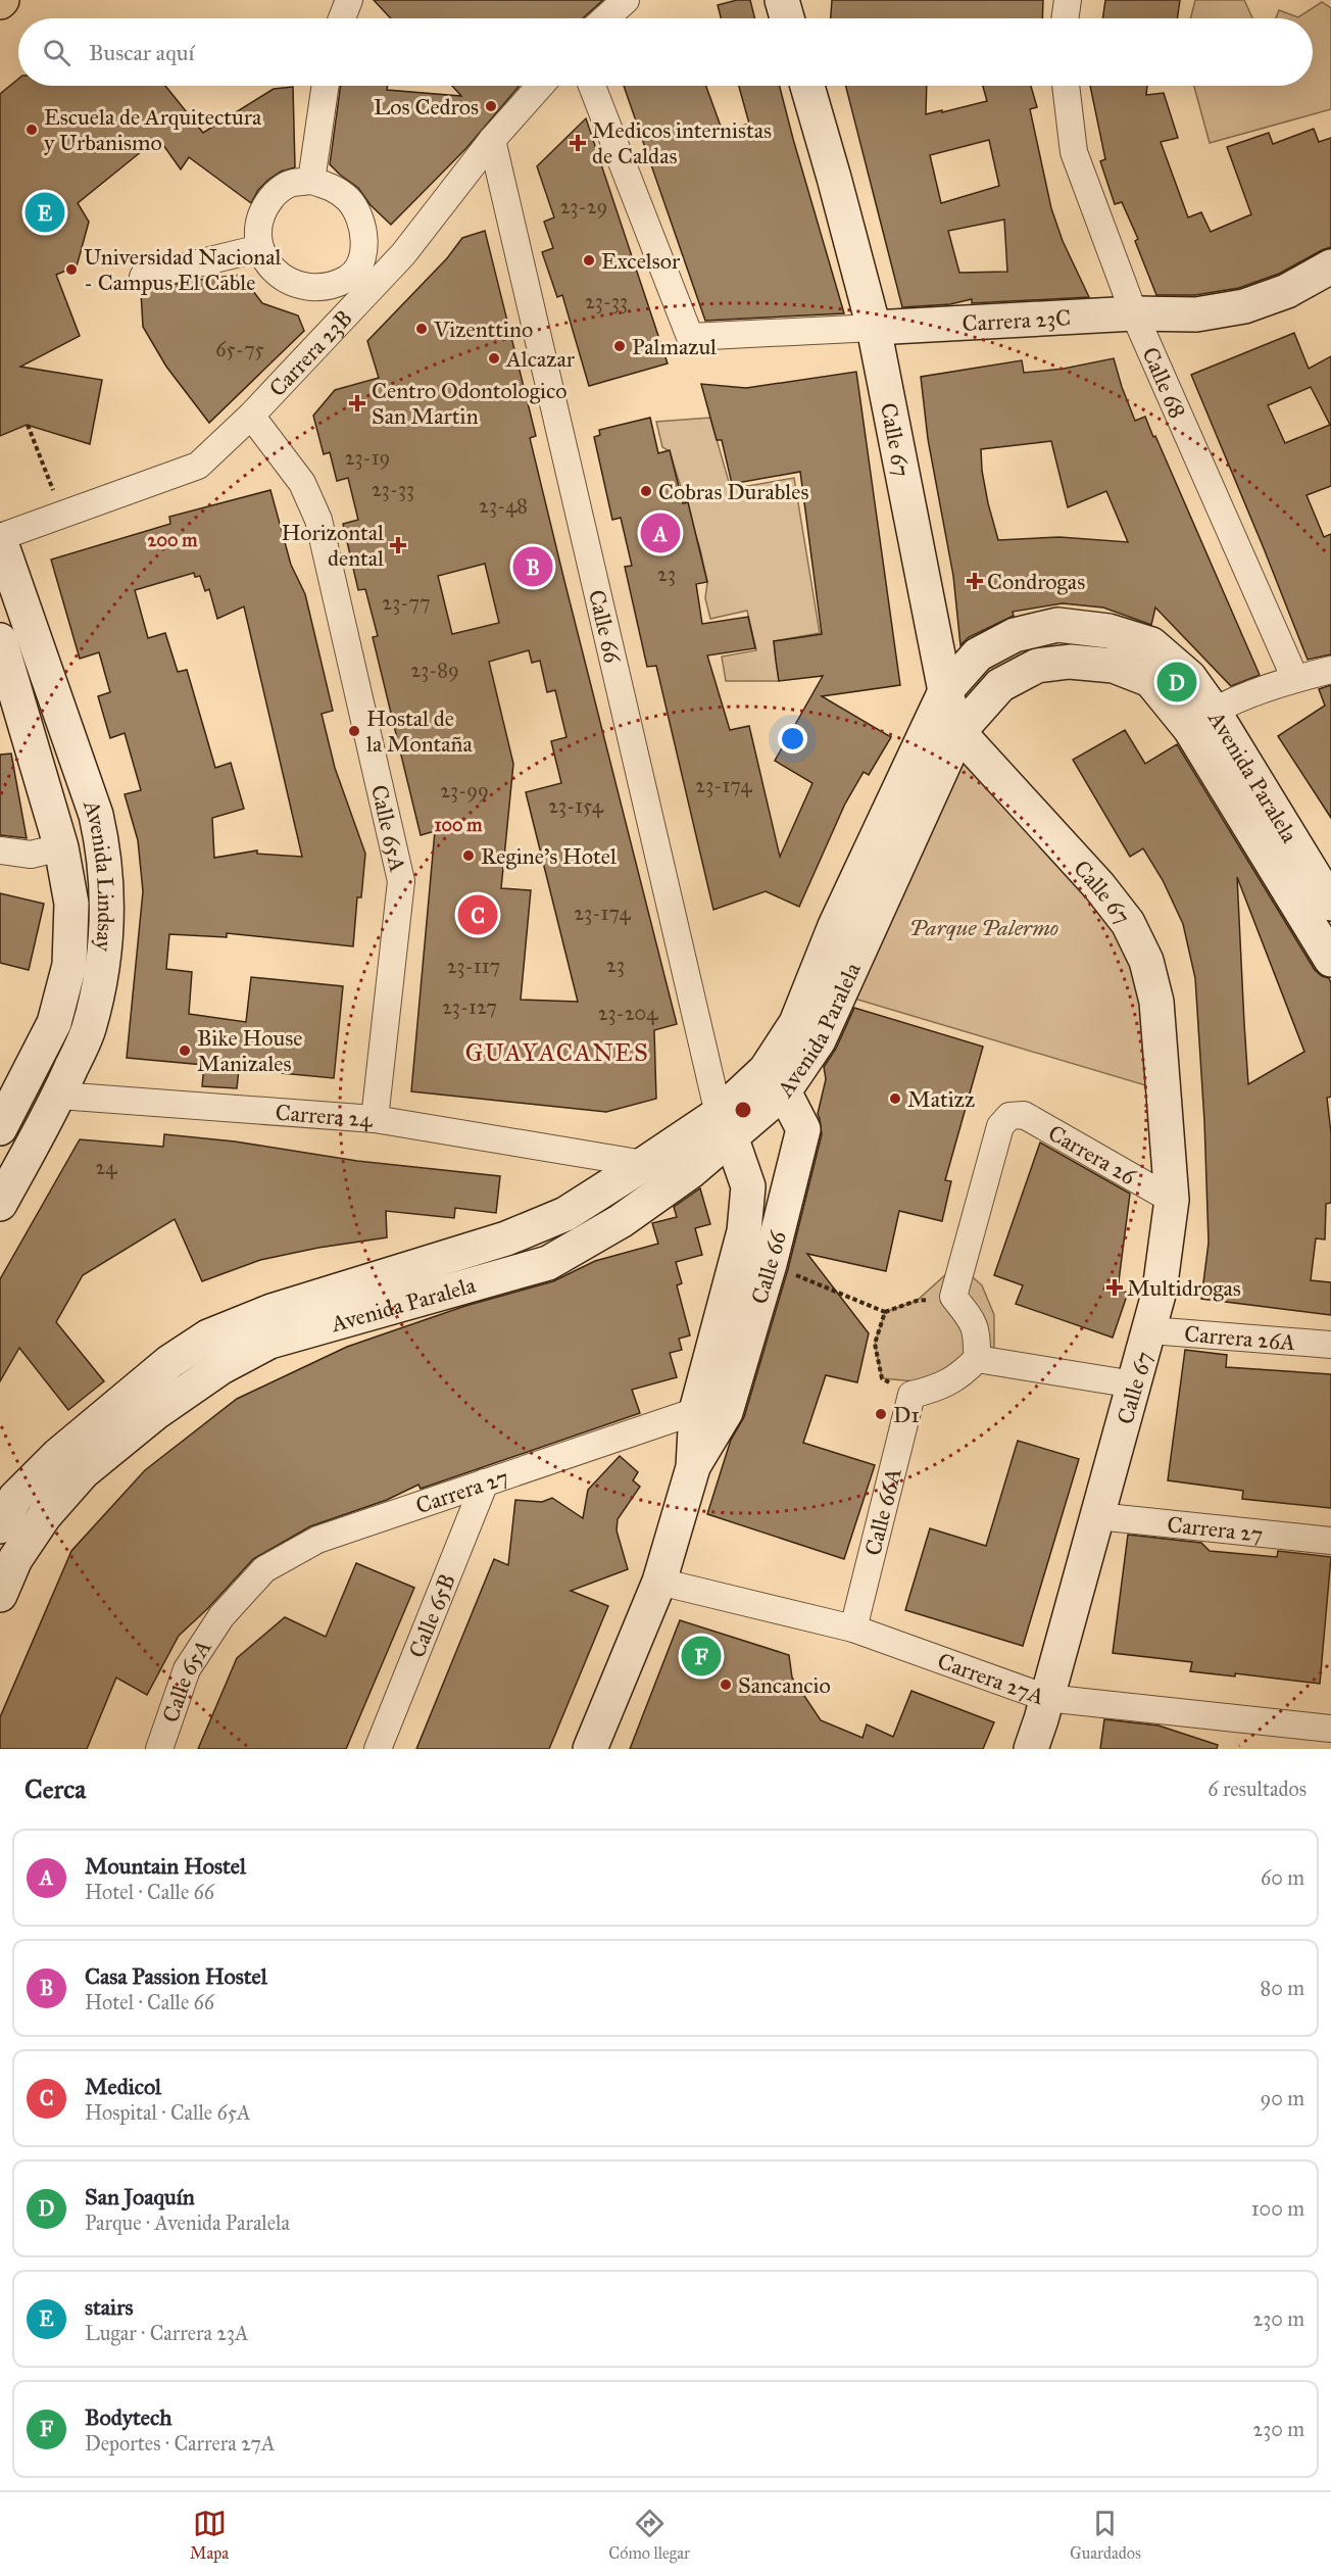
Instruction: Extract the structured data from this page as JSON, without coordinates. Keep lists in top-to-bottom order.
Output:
{
  "streets": {
    "main road": [
      "Carrera 23C",
      "Calle 67",
      "Calle 66",
      "Avenida Paralela",
      "Avenida Lindsay",
      "Carrera 24"
    ],
    "street": [
      "Carrera 23B",
      "Calle 68",
      "Calle 65A",
      "Carrera 26",
      "Carrera 26A",
      "Carrera 27",
      "Calle 66A",
      "Calle 65B",
      "Carrera 27A"
    ]
  },
  "crossings": [
    ["Carrera 23C", "Calle 68"],
    ["Carrera 23C", "Calle 67"],
    ["Carrera 23B", "Calle 66"],
    ["Carrera 23B", "Calle 65A"],
    ["Carrera 23B", "Avenida Lindsay"],
    ["Calle 67", "Avenida Paralela"],
    ["Calle 67", "Carrera 26"],
    ["Calle 67", "Carrera 26A"],
    ["Calle 67", "Carrera 27"],
    ["Calle 67", "Carrera 27A"],
    ["Calle 66", "Avenida Paralela"],
    ["Calle 66", "Carrera 27"],
    ["Calle 66", "Carrera 27A"],
    ["Avenida Paralela", "Carrera 24"],
    ["Calle 65A", "Carrera 24"],
    ["Calle 65A", "Carrera 27"],
    ["Avenida Lindsay", "Carrera 24"],
    ["Carrera 26", "Calle 66A"],
    ["Carrera 27", "Calle 65B"],
    ["Calle 66A", "Carrera 27A"]
  ],
  "districts": ["GUAYACANES"],
  "parks": ["Parque Palermo"],
  "places": {
    "other": [
      "Los Cedros",
      "Escuela de Arquitectura y Urbanismo",
      "Excelsor",
      "Universidad Nacional - Campus El Cable",
      "Vizenttino",
      "Palmazul",
      "Alcazar",
      "Cobras Durables",
      "Hostal de la Montaña",
      "Regine's Hotel",
      "Bike House Manizales",
      "Matizz",
      "D1",
      "Sancancio"
    ],
    "health": [
      "Medicos internistas de Caldas",
      "Centro Odontologico San Martin",
      "Horizontal dental",
      "Condrogas",
      "Multidrogas"
    ]
  },
  "house_numbers": [
    "23-29",
    "23-33",
    "65-75",
    "23-19",
    "23-33",
    "23-48",
    "23",
    "23-77",
    "23-89",
    "23-174",
    "23-99",
    "23-154",
    "23-174",
    "23",
    "23-117",
    "23-127",
    "23-204",
    "24"
  ],
  "page": {
    "search": "Buscar aquí",
    "pins": [
      "E",
      "A",
      "B",
      "D",
      "C",
      "F"
    ],
    "heading": ["Cerca", "6 resultados"],
    "list": [
      {
        "mark": "A",
        "name": "Mountain Hostel",
        "note": "Hotel · Calle 66",
        "value": "60 m"
      },
      {
        "mark": "B",
        "name": "Casa Passion Hostel",
        "note": "Hotel · Calle 66",
        "value": "80 m"
      },
      {
        "mark": "C",
        "name": "Medicol",
        "note": "Hospital · Calle 65A",
        "value": "90 m"
      },
      {
        "mark": "D",
        "name": "San Joaquín",
        "note": "Parque · Avenida Paralela",
        "value": "100 m"
      },
      {
        "mark": "E",
        "name": "stairs",
        "note": "Lugar · Carrera 23A",
        "value": "230 m"
      },
      {
        "mark": "F",
        "name": "Bodytech",
        "note": "Deportes · Carrera 27A",
        "value": "230 m"
      }
    ],
    "nav": ["Mapa", "Cómo llegar", "Guardados"]
  },
  "rings": ["200 m", "100 m"]
}
